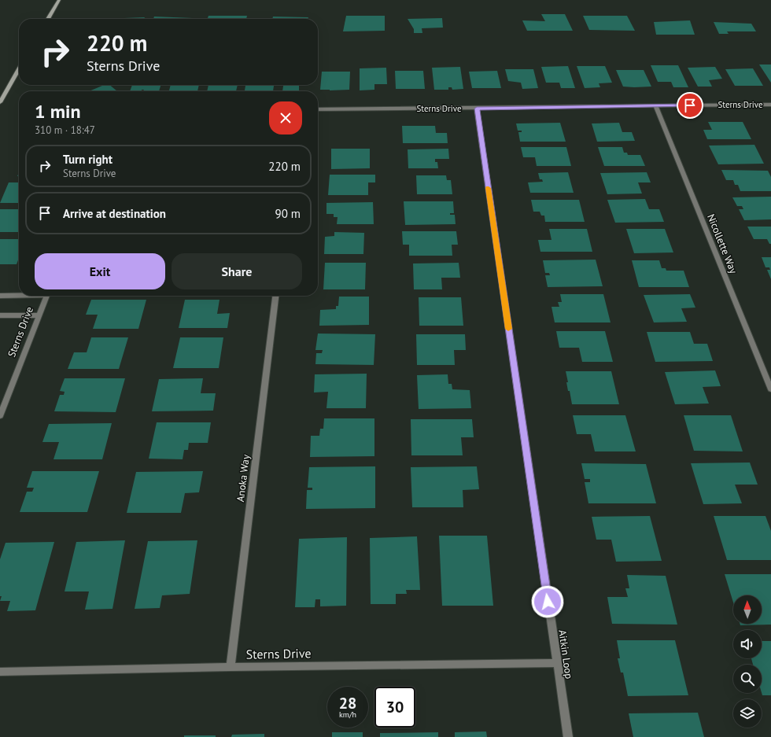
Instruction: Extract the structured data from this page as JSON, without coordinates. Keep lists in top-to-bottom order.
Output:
{
  "streets": {
    "street": [
      "Sterns Drive",
      "Nicollette Way",
      "Anoka Way",
      "Aitkin Loop"
    ]
  },
  "crossings": [
    ["Sterns Drive", "Nicollette Way"],
    ["Sterns Drive", "Anoka Way"],
    ["Sterns Drive", "Aitkin Loop"]
  ],
  "north": "top",
  "page": {
    "turn": ["220 m", "Sterns Drive"],
    "heading": ["1 min", "310 m · 18:47"],
    "list": [
      {
        "name": "Turn right",
        "note": "Sterns Drive",
        "value": "220 m"
      },
      {
        "name": "Arrive at destination",
        "value": "90 m"
      }
    ],
    "buttons": ["Exit", "Share"],
    "speed": "28 km/h",
    "limit": "30"
  }
}
